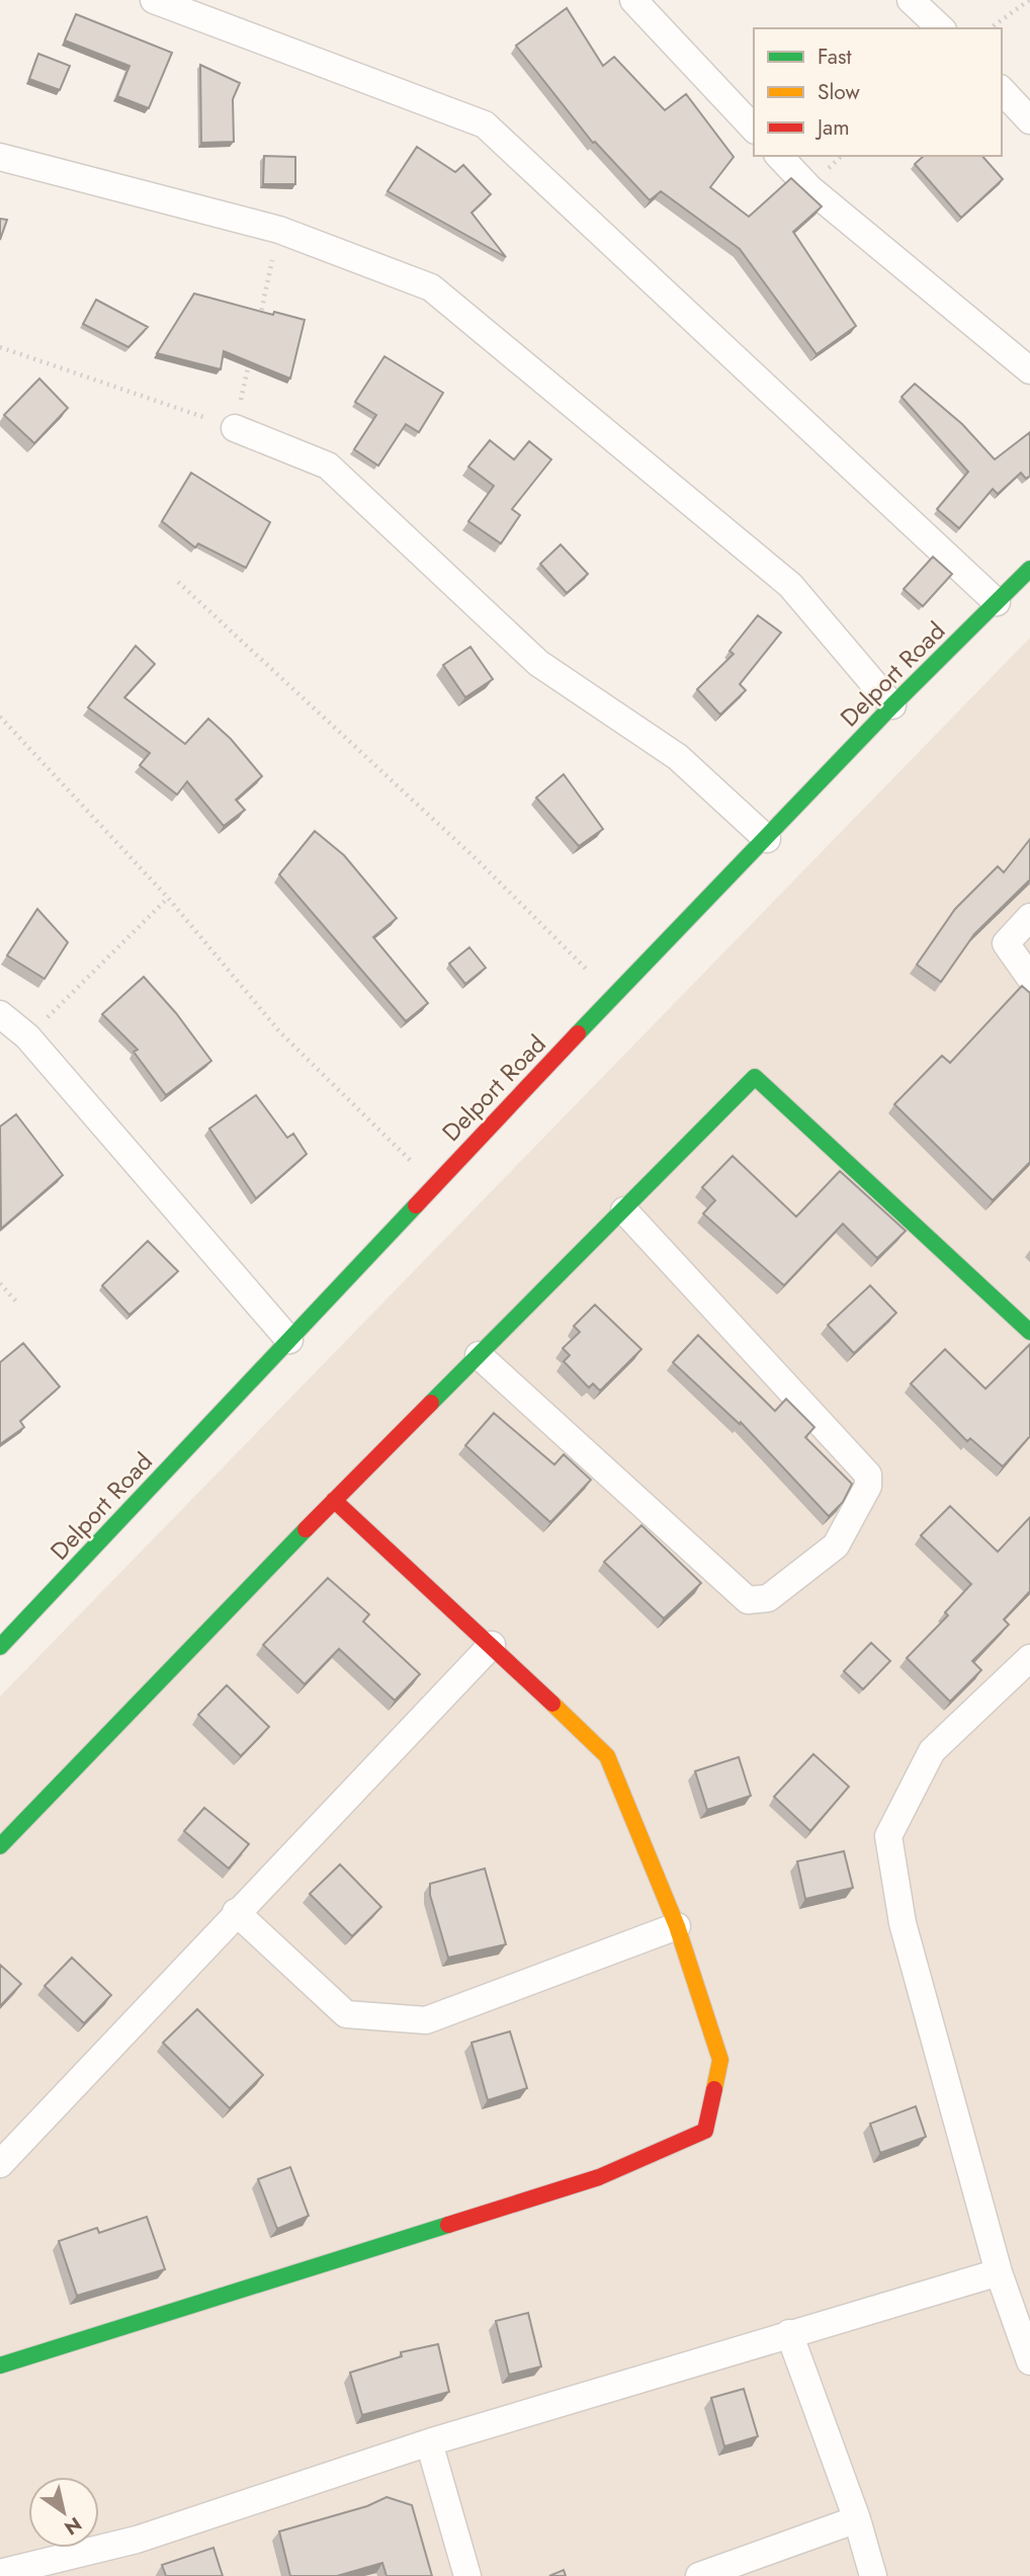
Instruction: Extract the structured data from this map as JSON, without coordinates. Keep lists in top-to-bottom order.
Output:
{
  "streets": {
    "street": ["Delport Road"]
  },
  "legend": ["Fast", "Slow", "Jam"],
  "north": "bottom right"
}
